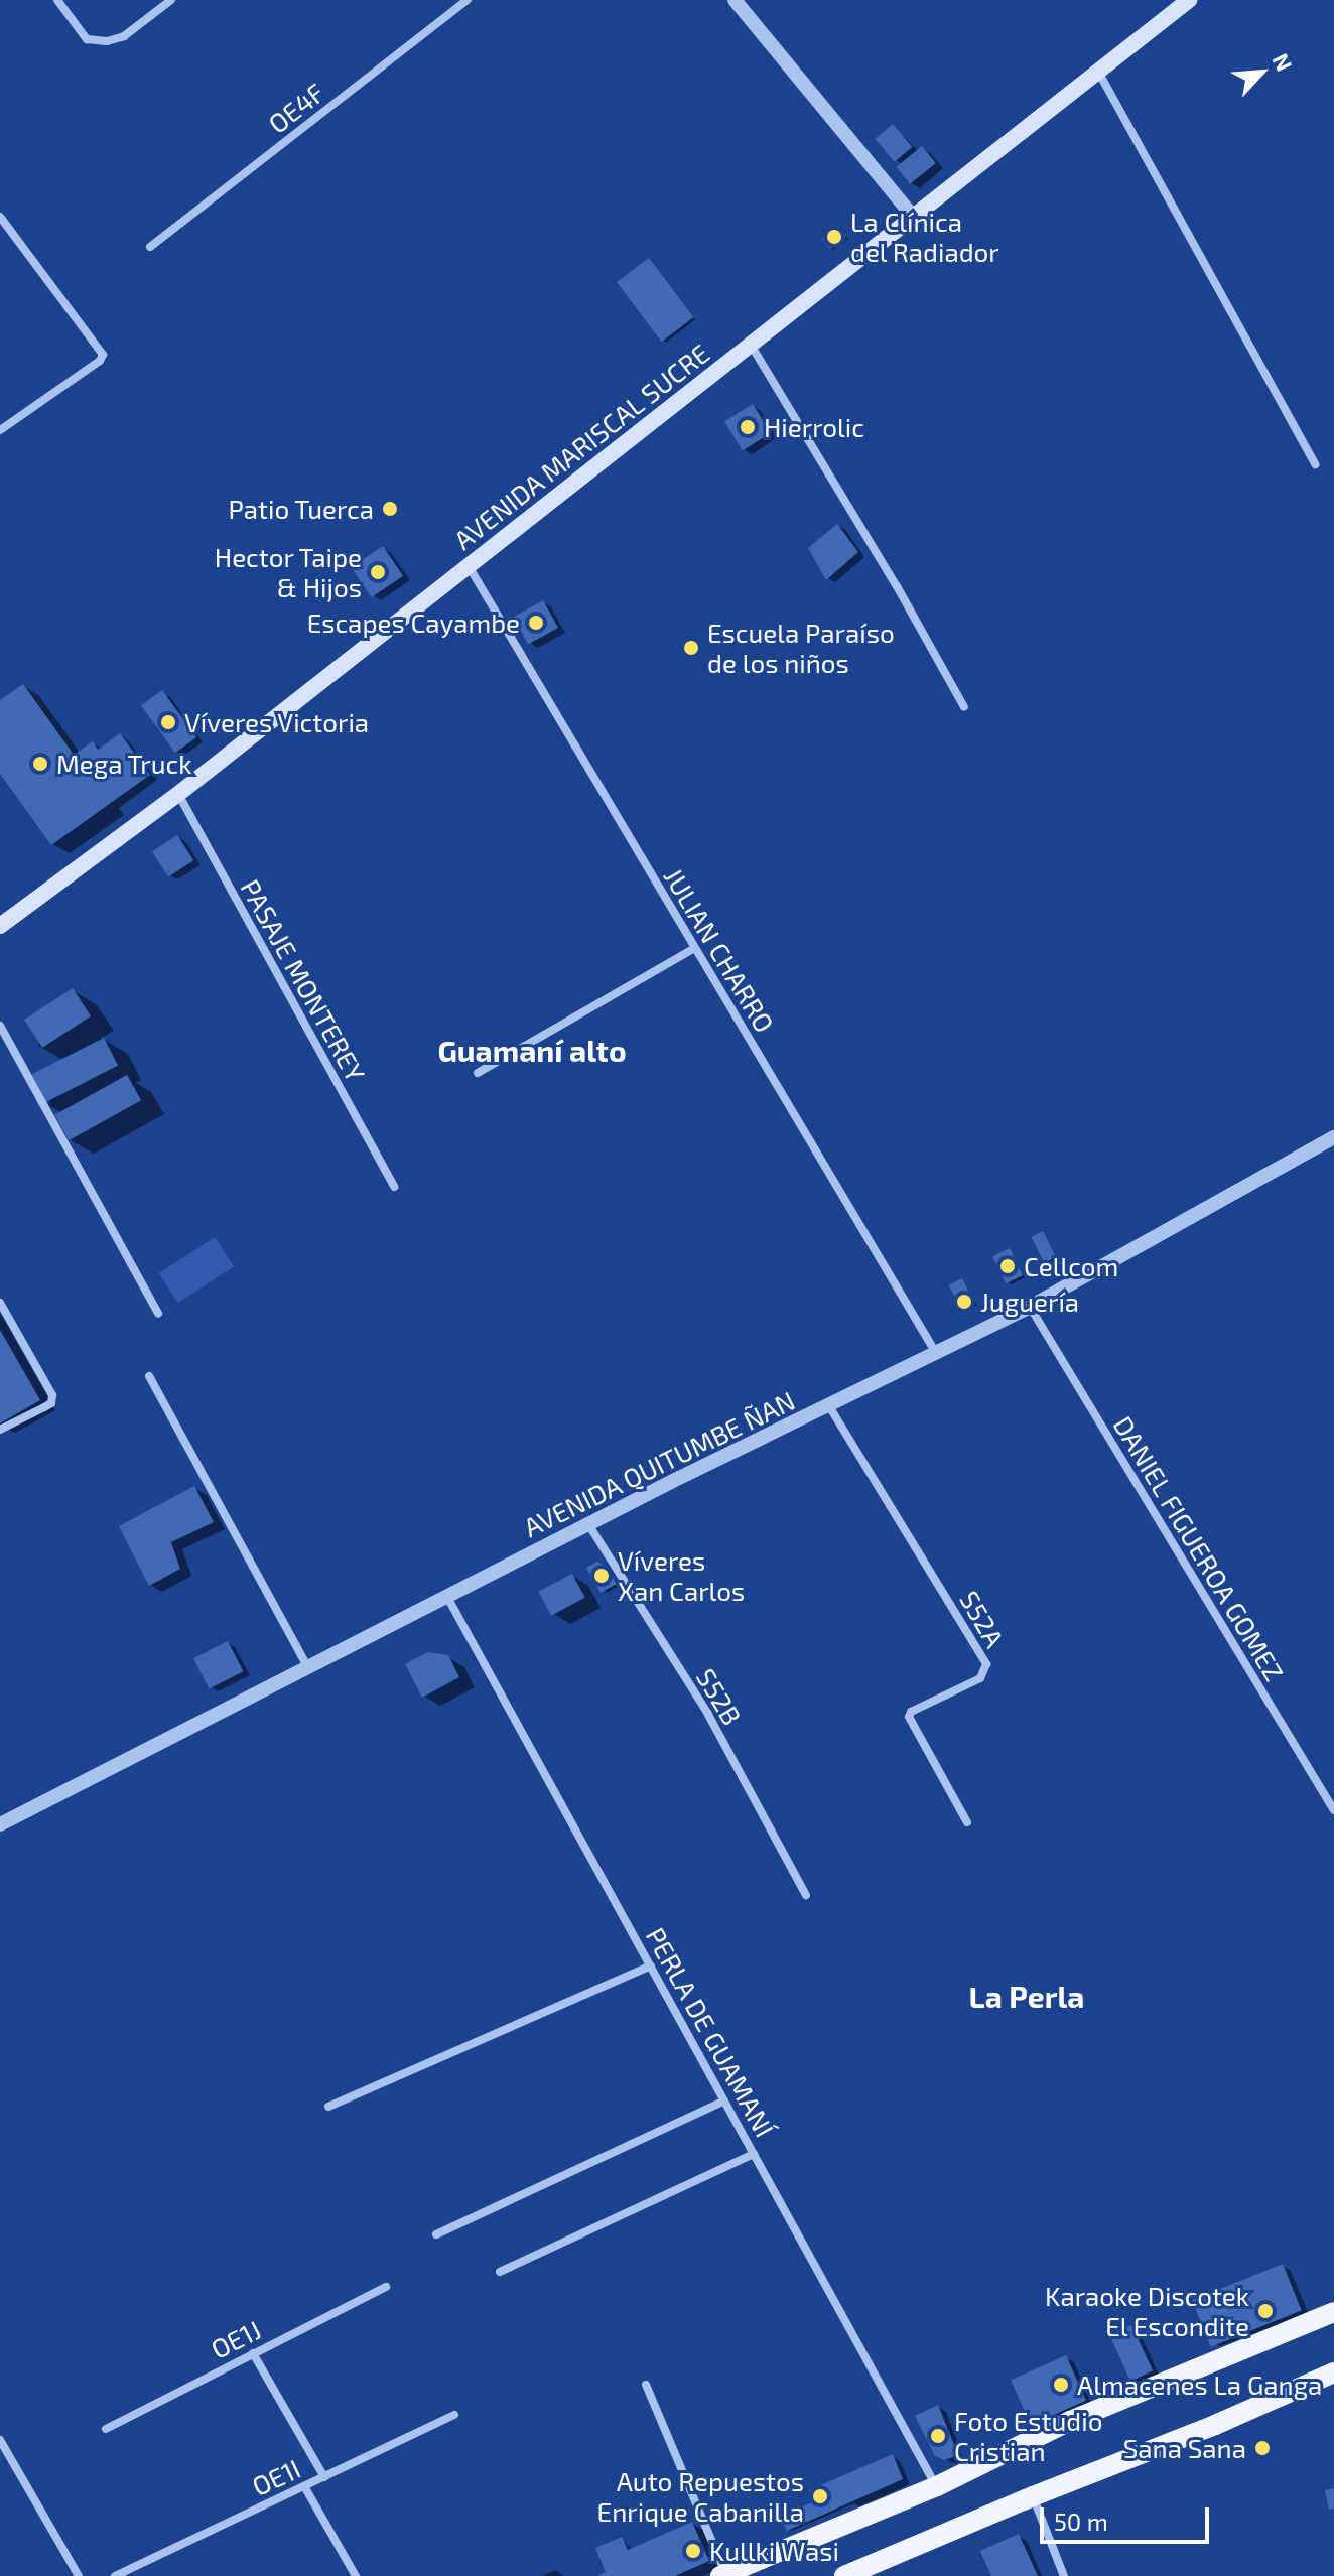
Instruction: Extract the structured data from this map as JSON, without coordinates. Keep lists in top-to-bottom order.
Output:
{
  "streets": {
    "main road": ["AVENIDA MARISCAL SUCRE"],
    "street": [
      "OE4F",
      "JULIAN CHARRO",
      "PASAJE MONTEREY",
      "AVENIDA QUITUMBE ÑAN",
      "DANIEL FIGUEROA GOMEZ",
      "S52A",
      "S52B",
      "PERLA DE GUAMANÍ",
      "OE1J",
      "OE1I"
    ]
  },
  "crossings": [
    ["AVENIDA MARISCAL SUCRE", "JULIAN CHARRO"],
    ["AVENIDA MARISCAL SUCRE", "PASAJE MONTEREY"],
    ["JULIAN CHARRO", "AVENIDA QUITUMBE ÑAN"],
    ["AVENIDA QUITUMBE ÑAN", "DANIEL FIGUEROA GOMEZ"],
    ["AVENIDA QUITUMBE ÑAN", "S52A"],
    ["AVENIDA QUITUMBE ÑAN", "S52B"],
    ["AVENIDA QUITUMBE ÑAN", "PERLA DE GUAMANÍ"]
  ],
  "districts": ["Guamaní alto", "La Perla"],
  "places": [
    "La Clínica del Radiador",
    "Hierrolic",
    "Patio Tuerca",
    "Hector Taipe & Hijos",
    "Escapes Cayambe",
    "Escuela Paraíso de los niños",
    "Víveres Victoria",
    "Mega Truck",
    "Cellcom",
    "Juguería",
    "Víveres Xan Carlos",
    "Karaoke Discotek El Escondite",
    "Almacenes La Ganga",
    "Foto Estudio Cristian",
    "Sana Sana",
    "Auto Repuestos Enrique Cabanilla",
    "Kullki Wasi"
  ],
  "scale_bar": "50 m",
  "north": "top right"
}
